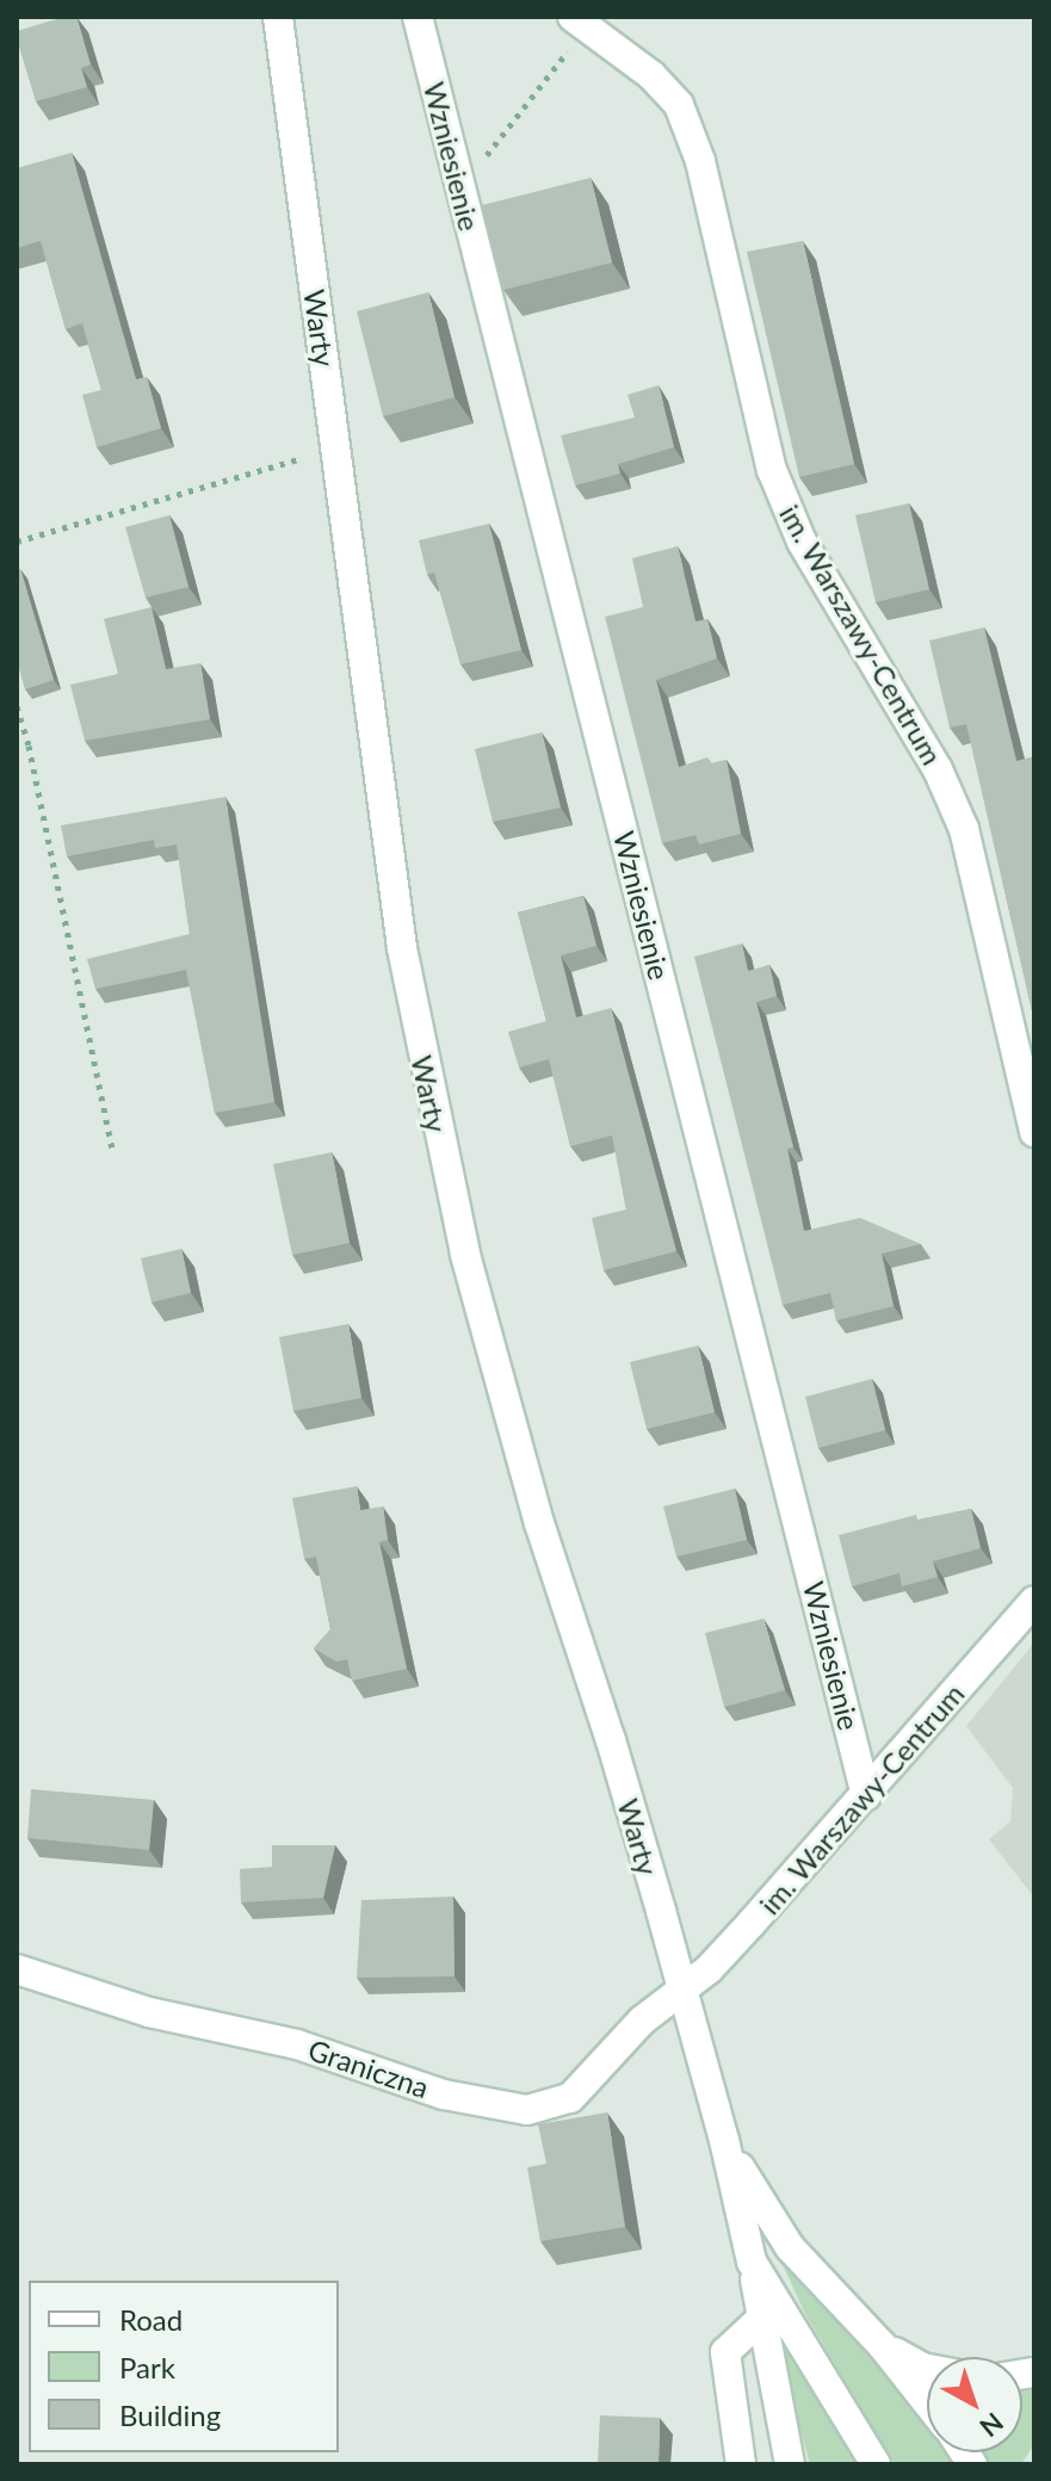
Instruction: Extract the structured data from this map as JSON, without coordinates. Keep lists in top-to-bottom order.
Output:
{
  "streets": {
    "street": [
      "Wzniesienie",
      "Warty",
      "im. Warszawy-Centrum",
      "Graniczna"
    ]
  },
  "crossings": [
    ["Wzniesienie", "im. Warszawy-Centrum"],
    ["Warty", "im. Warszawy-Centrum"],
    ["Warty", "Graniczna"],
    ["im. Warszawy-Centrum", "Graniczna"]
  ],
  "legend": ["Road", "Park", "Building"],
  "north": "bottom right"
}
